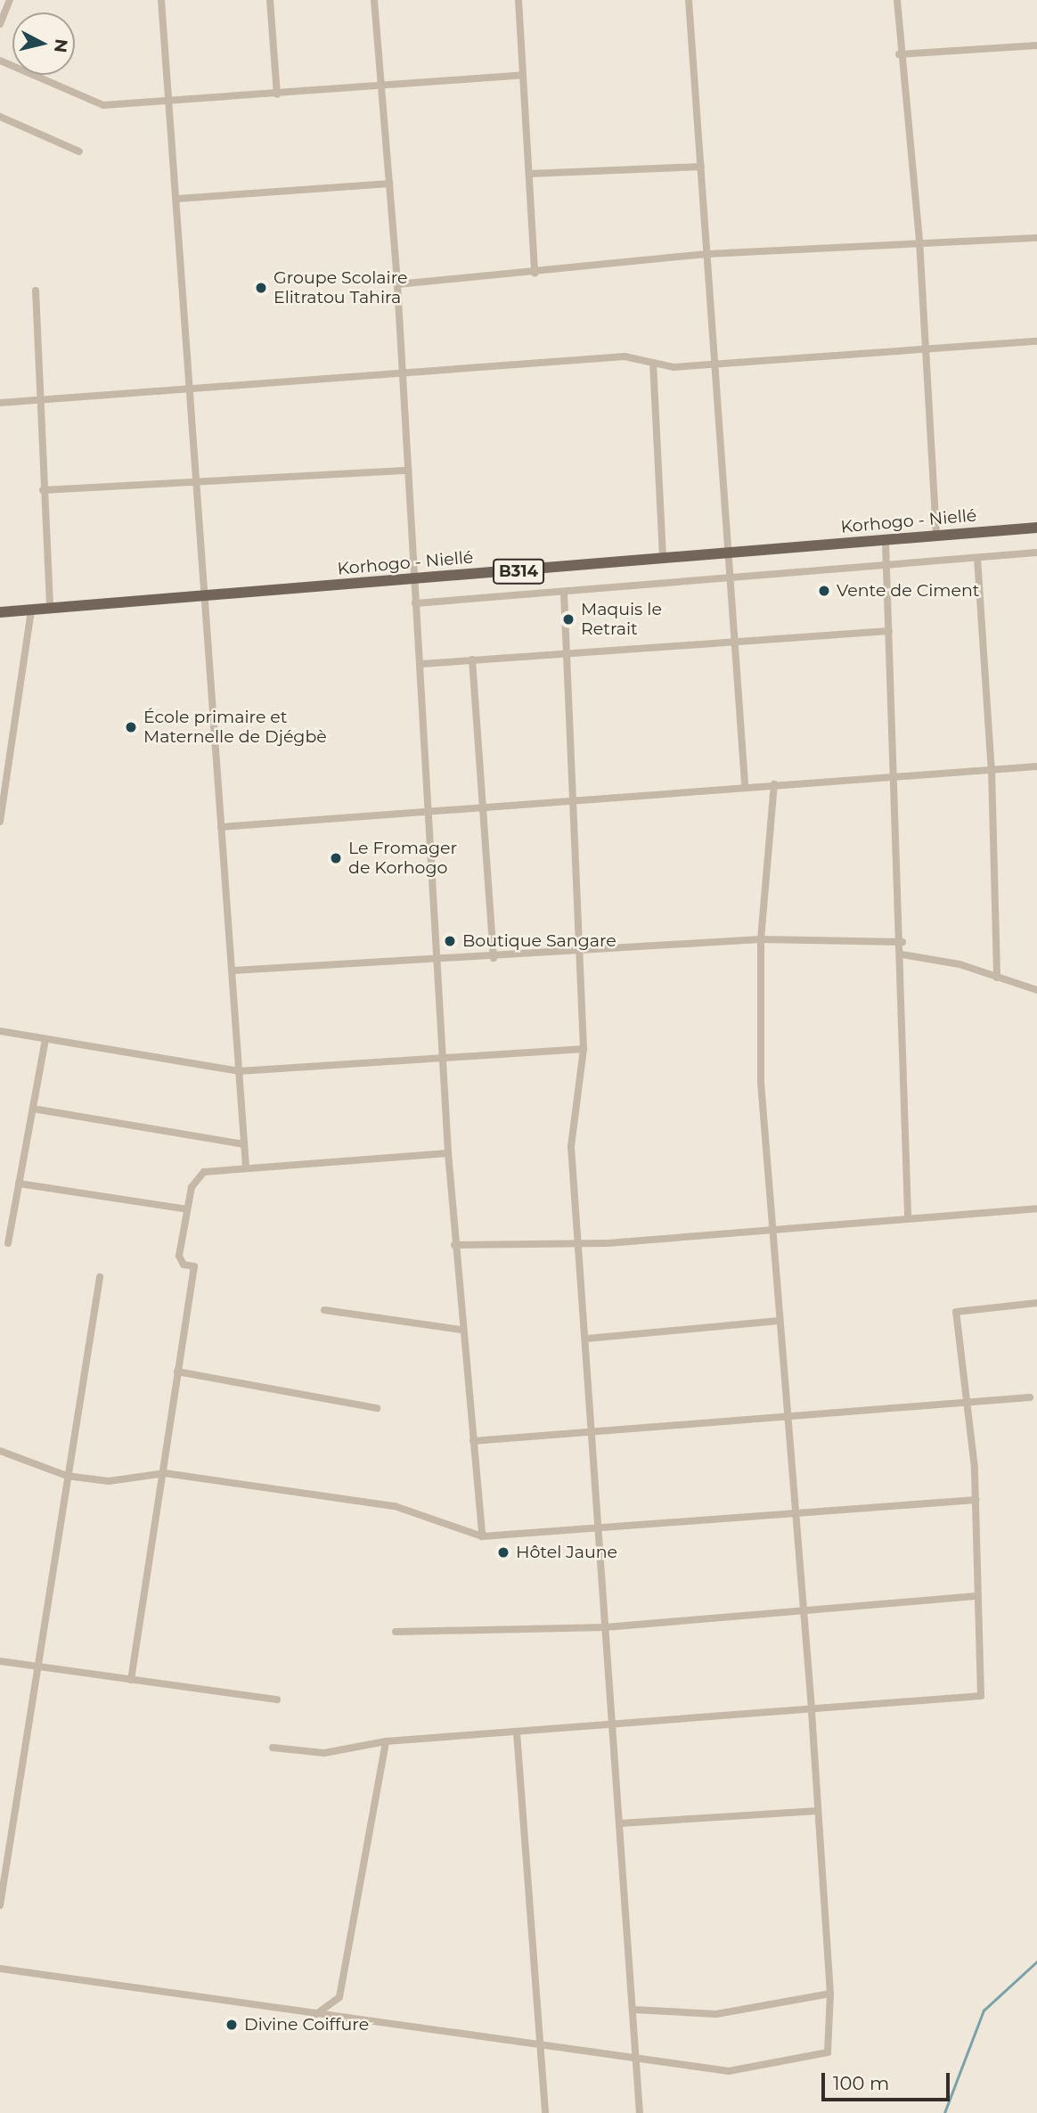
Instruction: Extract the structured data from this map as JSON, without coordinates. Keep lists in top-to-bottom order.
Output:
{
  "streets": {
    "main road": ["Korhogo - Niellé", "B314"]
  },
  "places": [
    "Groupe Scolaire Elitratou Tahira",
    "Vente de Ciment",
    "Maquis le Retrait",
    "École primaire et Maternelle de Djégbè",
    "Le Fromager de Korhogo",
    "Boutique Sangare",
    "Hôtel Jaune",
    "Divine Coiffure"
  ],
  "scale_bar": "100 m",
  "north": "right"
}
